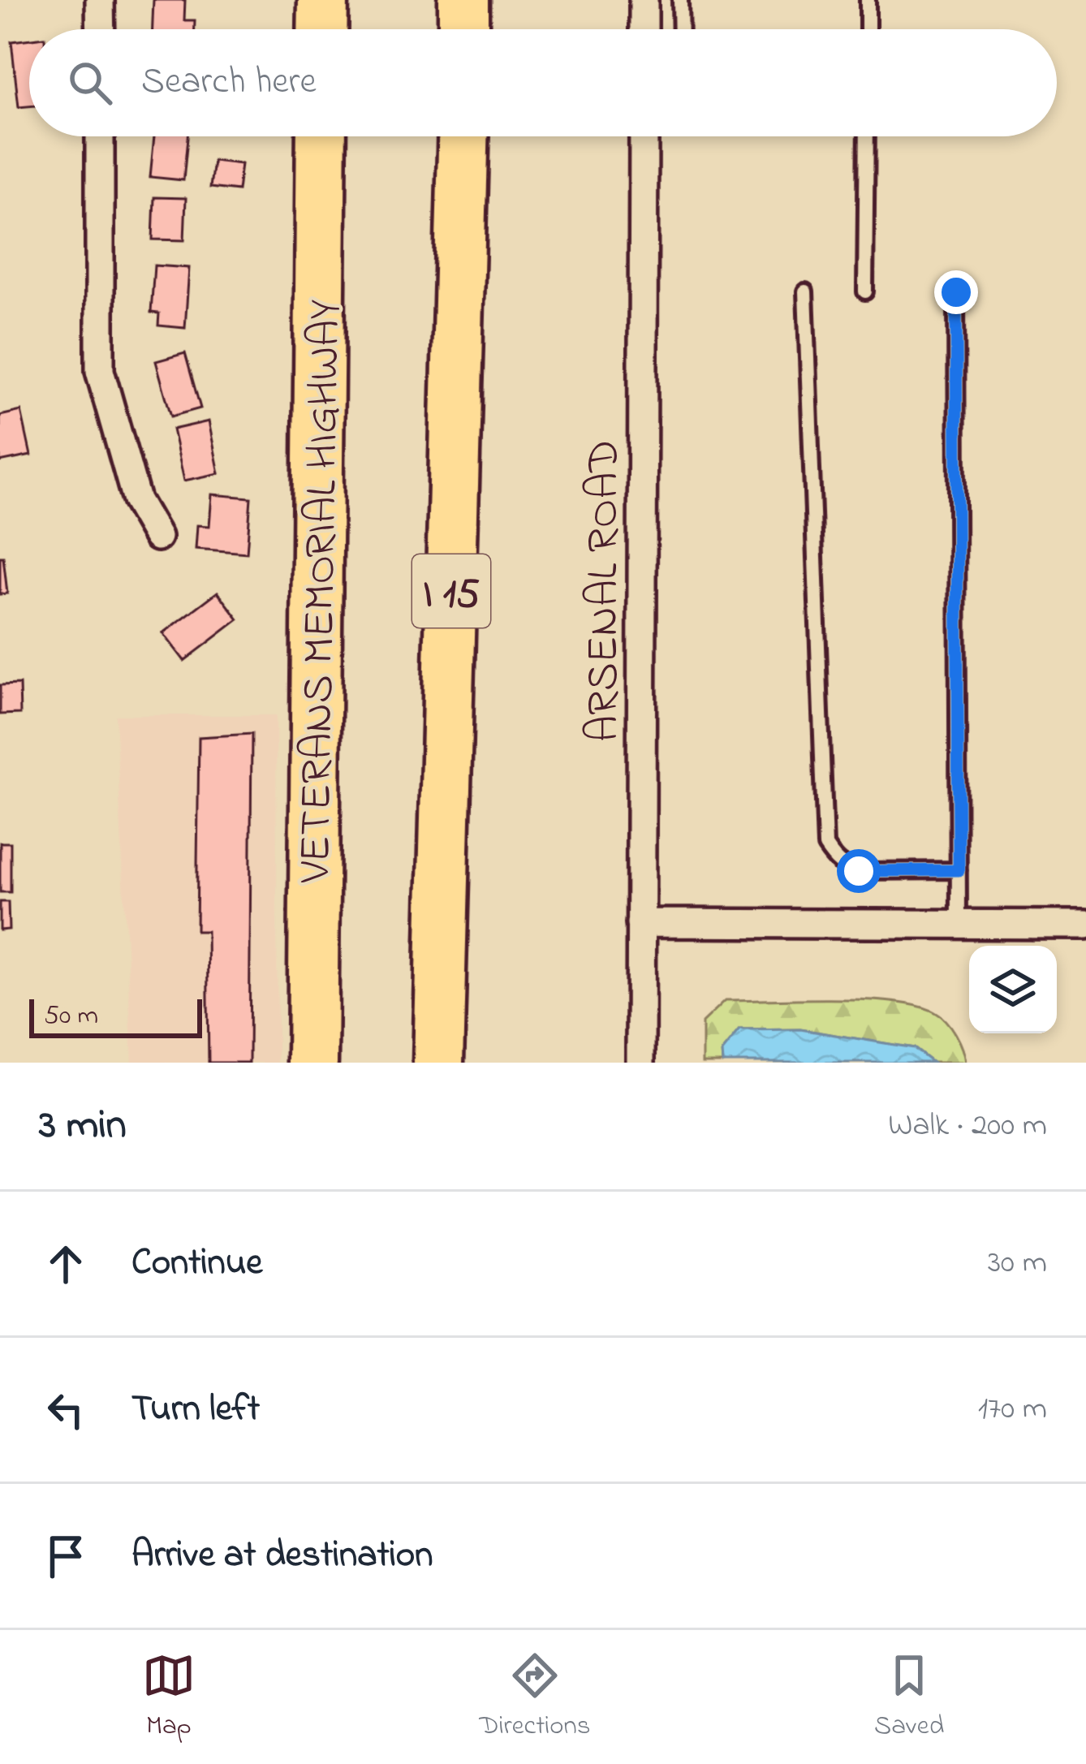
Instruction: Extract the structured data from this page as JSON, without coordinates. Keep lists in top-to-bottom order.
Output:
{
  "streets": {
    "highway": ["VETERANS MEMORIAL HIGHWAY", "I 15"],
    "street": ["ARSENAL ROAD"]
  },
  "scale_bar": "50 m",
  "page": {
    "search": "Search here",
    "scale": "50 m",
    "heading": ["3 min", "Walk · 200 m"],
    "list": [
      ["Continue", "30 m"],
      ["Turn left", "170 m"],
      "Arrive at destination"
    ],
    "nav": ["Map", "Directions", "Saved"]
  }
}
